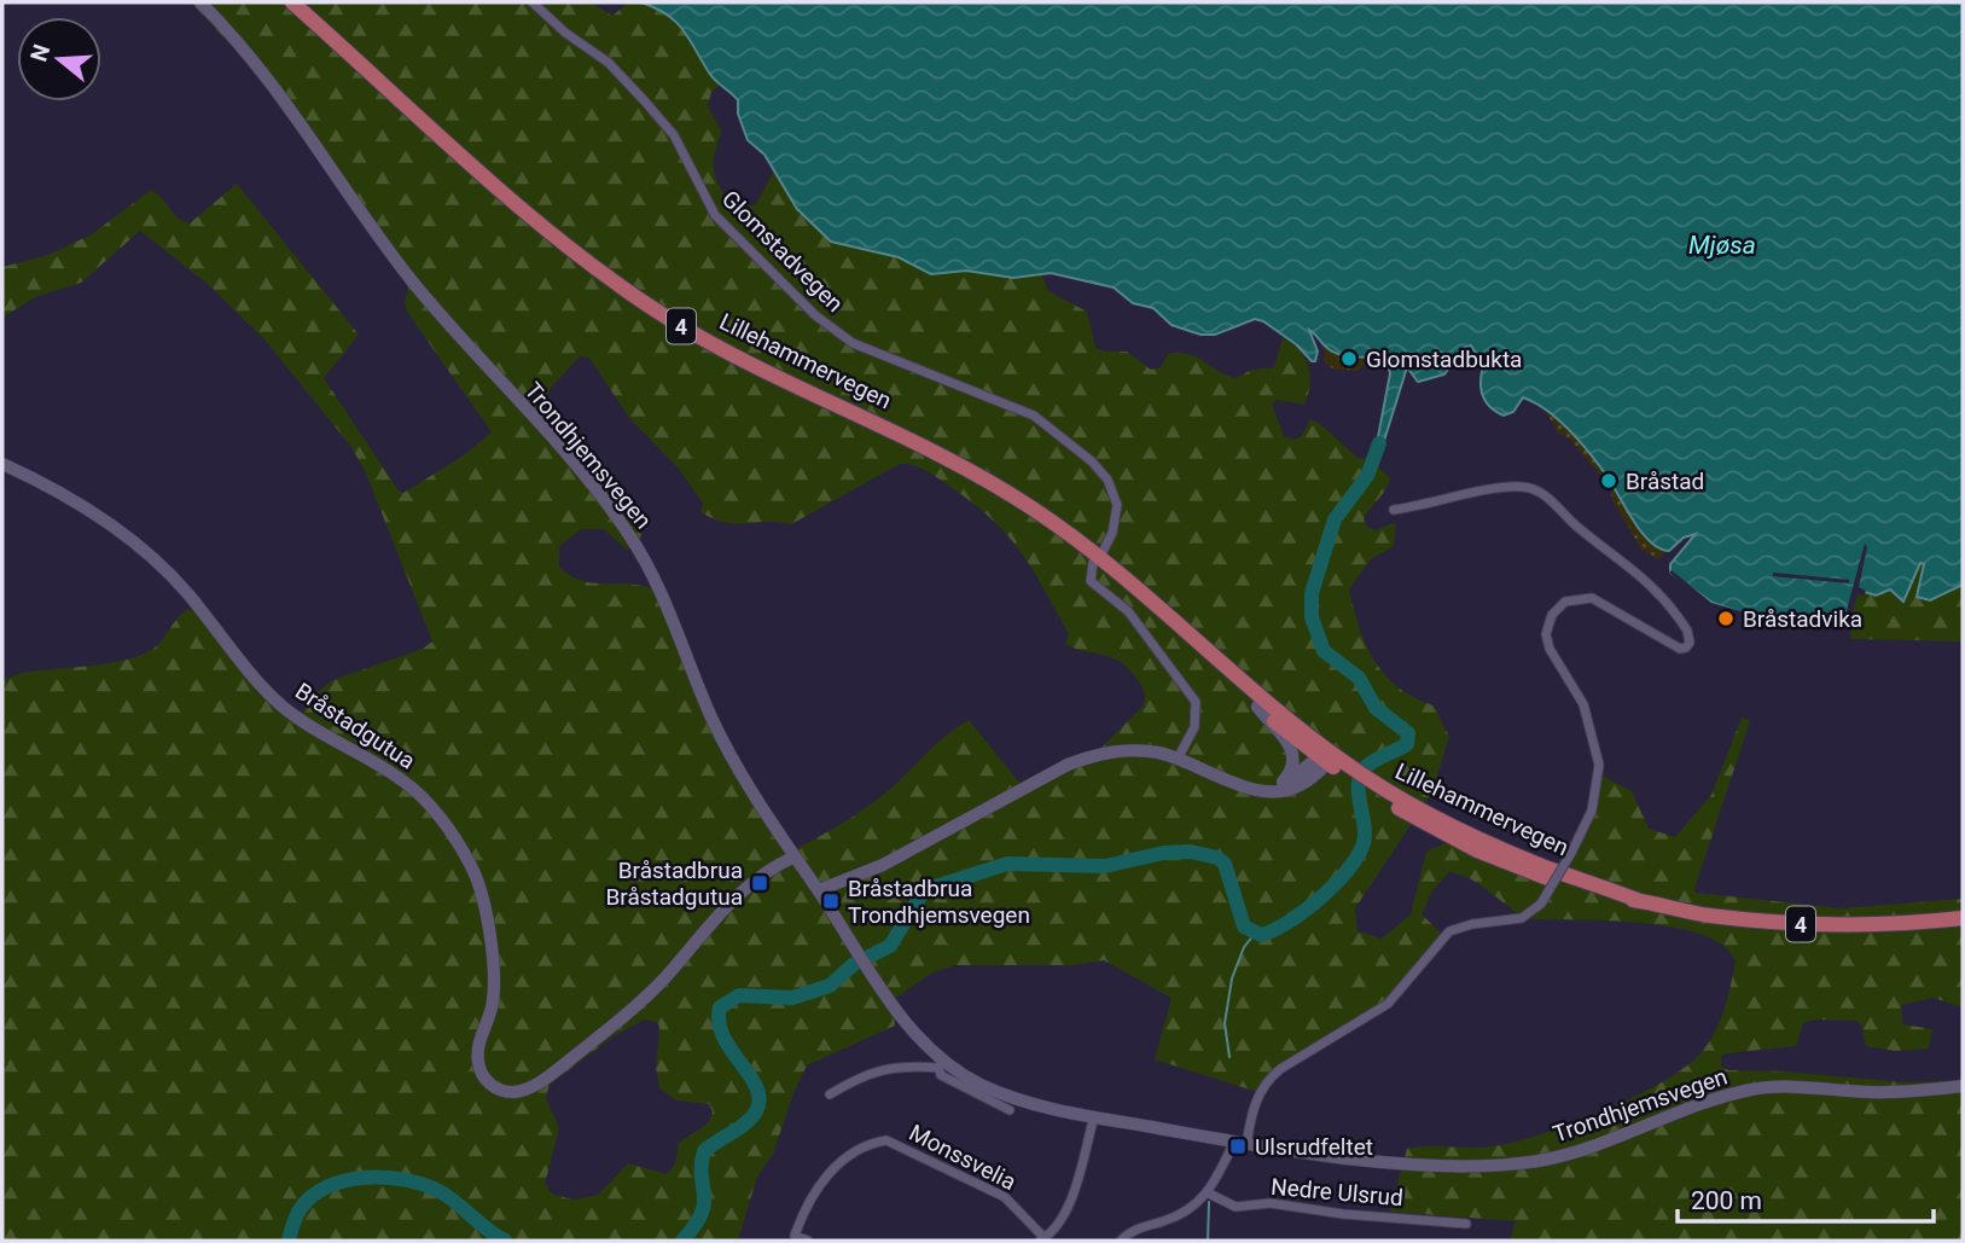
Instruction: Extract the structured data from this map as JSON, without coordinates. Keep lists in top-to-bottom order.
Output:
{
  "streets": {
    "highway": ["4", "Lillehammervegen"],
    "main road": ["Trondhjemsvegen", "Bråstadgutua"],
    "street": ["Glomstadvegen", "Monssvelia", "Nedre Ulsrud"]
  },
  "crossings": [
    ["Trondhjemsvegen", "Bråstadgutua"]
  ],
  "water": ["Mjøsa"],
  "places": {
    "other": ["Glomstadbukta", "Bråstad", "Bråstadvika"],
    "transit": ["Bråstadbrua Bråstadgutua", "Bråstadbrua Trondhjemsvegen", "Ulsrudfeltet"]
  },
  "scale_bar": "200 m",
  "north": "left"
}
